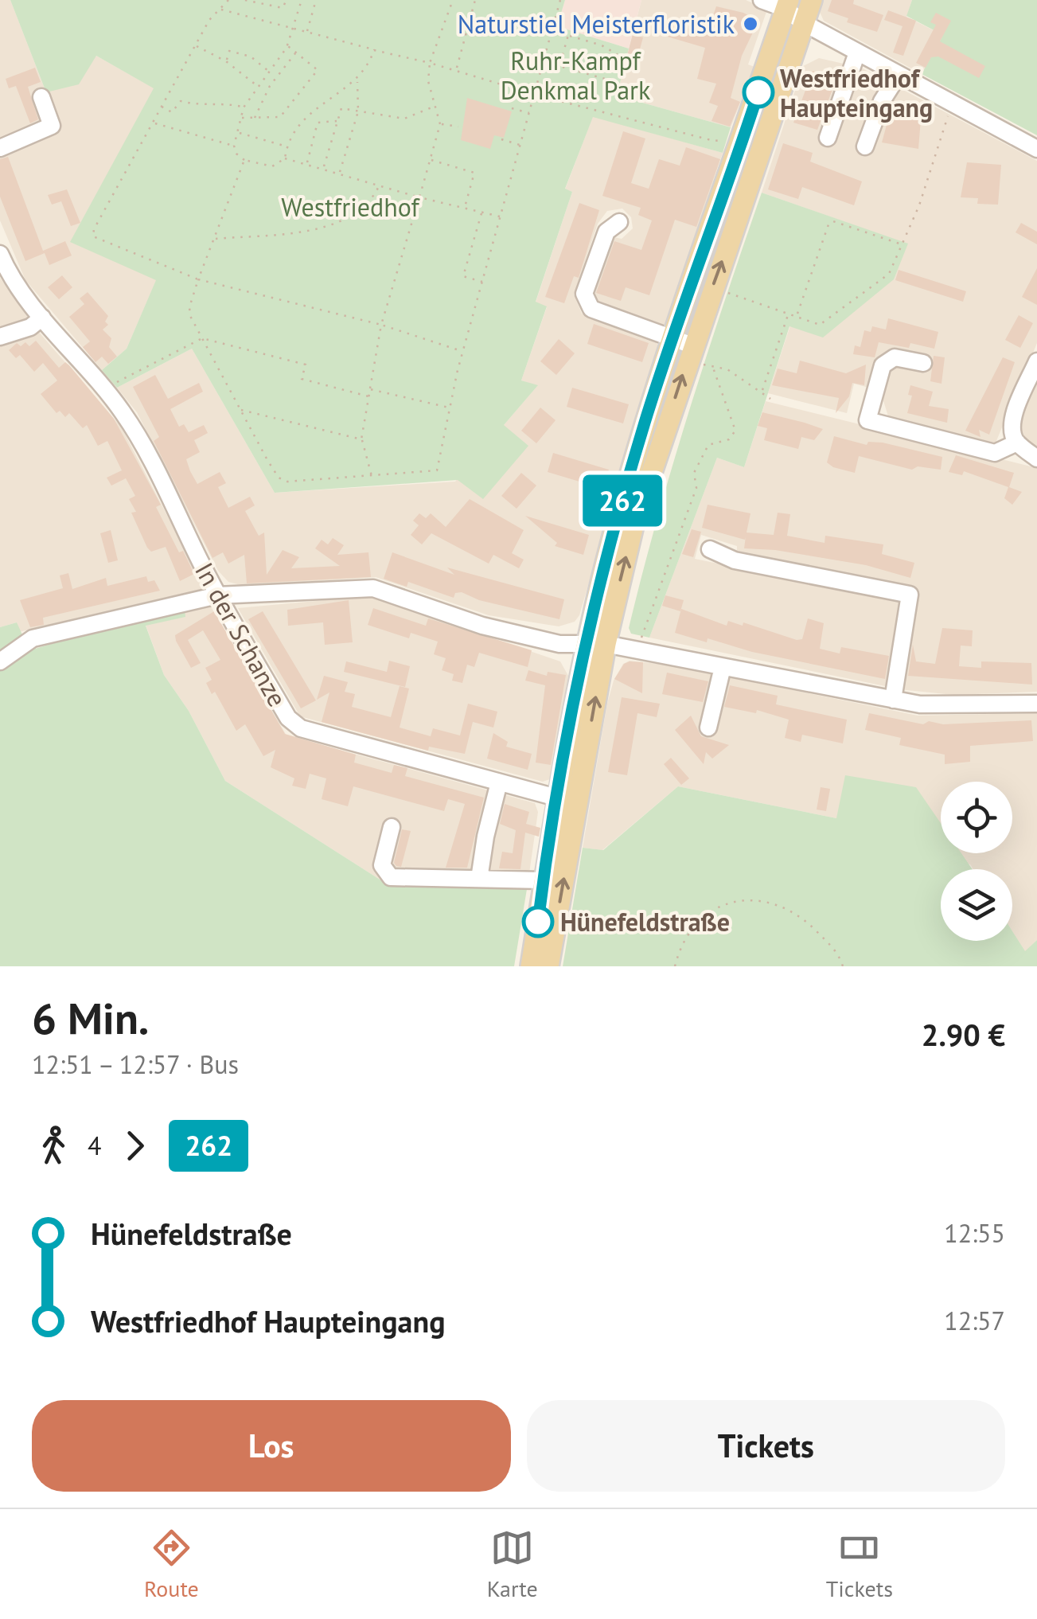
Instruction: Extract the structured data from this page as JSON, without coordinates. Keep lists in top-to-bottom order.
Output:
{
  "streets": {
    "street": ["In der Schanze"]
  },
  "parks": ["Ruhr-Kampf Denkmal Park", "Westfriedhof"],
  "places": ["Naturstiel Meisterfloristik", "Westfriedhof Haupteingang", "Hünefeldstraße"],
  "lines": ["bus line 262"],
  "page": {
    "on_map": "262",
    "heading": ["6 Min.", "12:51 – 12:57 · Bus", "2.90 €"],
    "legs": ["4", "262"],
    "list": [
      {
        "name": "Hünefeldstraße",
        "value": "12:55"
      },
      {
        "name": "Westfriedhof Haupteingang",
        "value": "12:57"
      }
    ],
    "buttons": ["Los", "Tickets"],
    "tabs": ["Route", "Karte", "Tickets"]
  }
}
